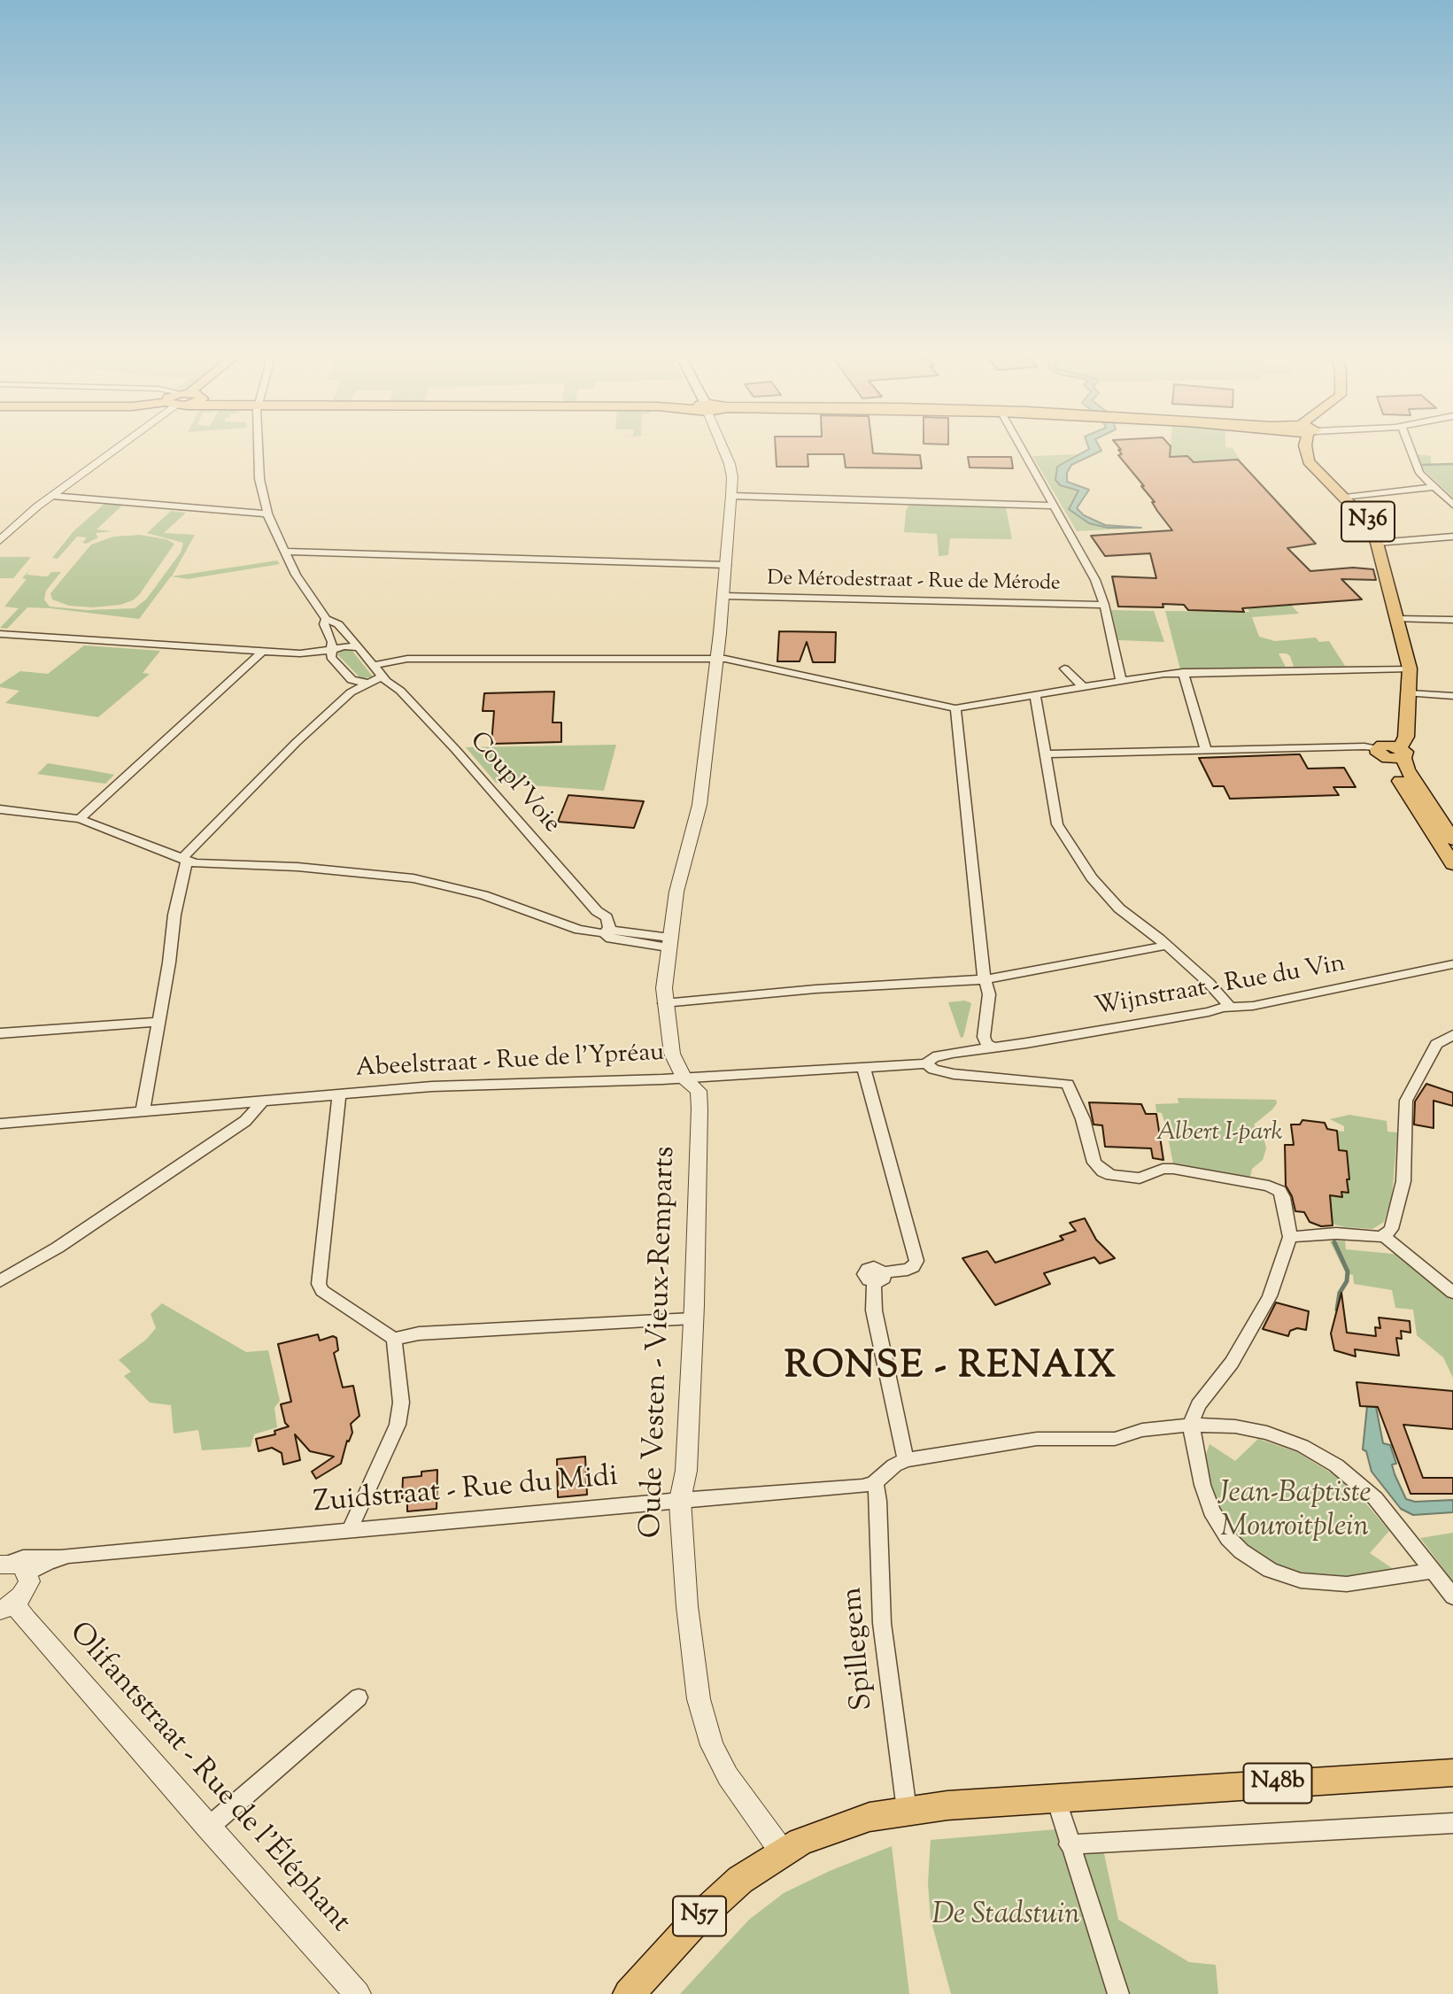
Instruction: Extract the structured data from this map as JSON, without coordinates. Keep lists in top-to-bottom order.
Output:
{
  "streets": {
    "main road": ["N36", "N48b", "N57"],
    "street": [
      "De Mérodestraat - Rue de Mérode",
      "Coupl'Voie",
      "Wijnstraat - Rue du Vin",
      "Abeelstraat - Rue de l'Ypréau",
      "Oude Vesten - Vieux-Remparts",
      "Zuidstraat - Rue du Midi",
      "Spillegem",
      "Olifantstraat - Rue de l'Éléphant"
    ]
  },
  "crossings": [
    ["De Mérodestraat - Rue de Mérode", "Oude Vesten - Vieux-Remparts"],
    ["Wijnstraat - Rue du Vin", "Abeelstraat - Rue de l'Ypréau"],
    ["Abeelstraat - Rue de l'Ypréau", "Oude Vesten - Vieux-Remparts"],
    ["Oude Vesten - Vieux-Remparts", "Zuidstraat - Rue du Midi"],
    ["Oude Vesten - Vieux-Remparts", "N57"],
    ["Zuidstraat - Rue du Midi", "Spillegem"],
    ["Spillegem", "N48b"],
    ["Spillegem", "N57"],
    ["N48b", "N57"]
  ],
  "districts": ["RONSE - RENAIX"],
  "parks": ["Albert I-park", "Jean-Baptiste Mouroitplein", "De Stadstuin"]
}
